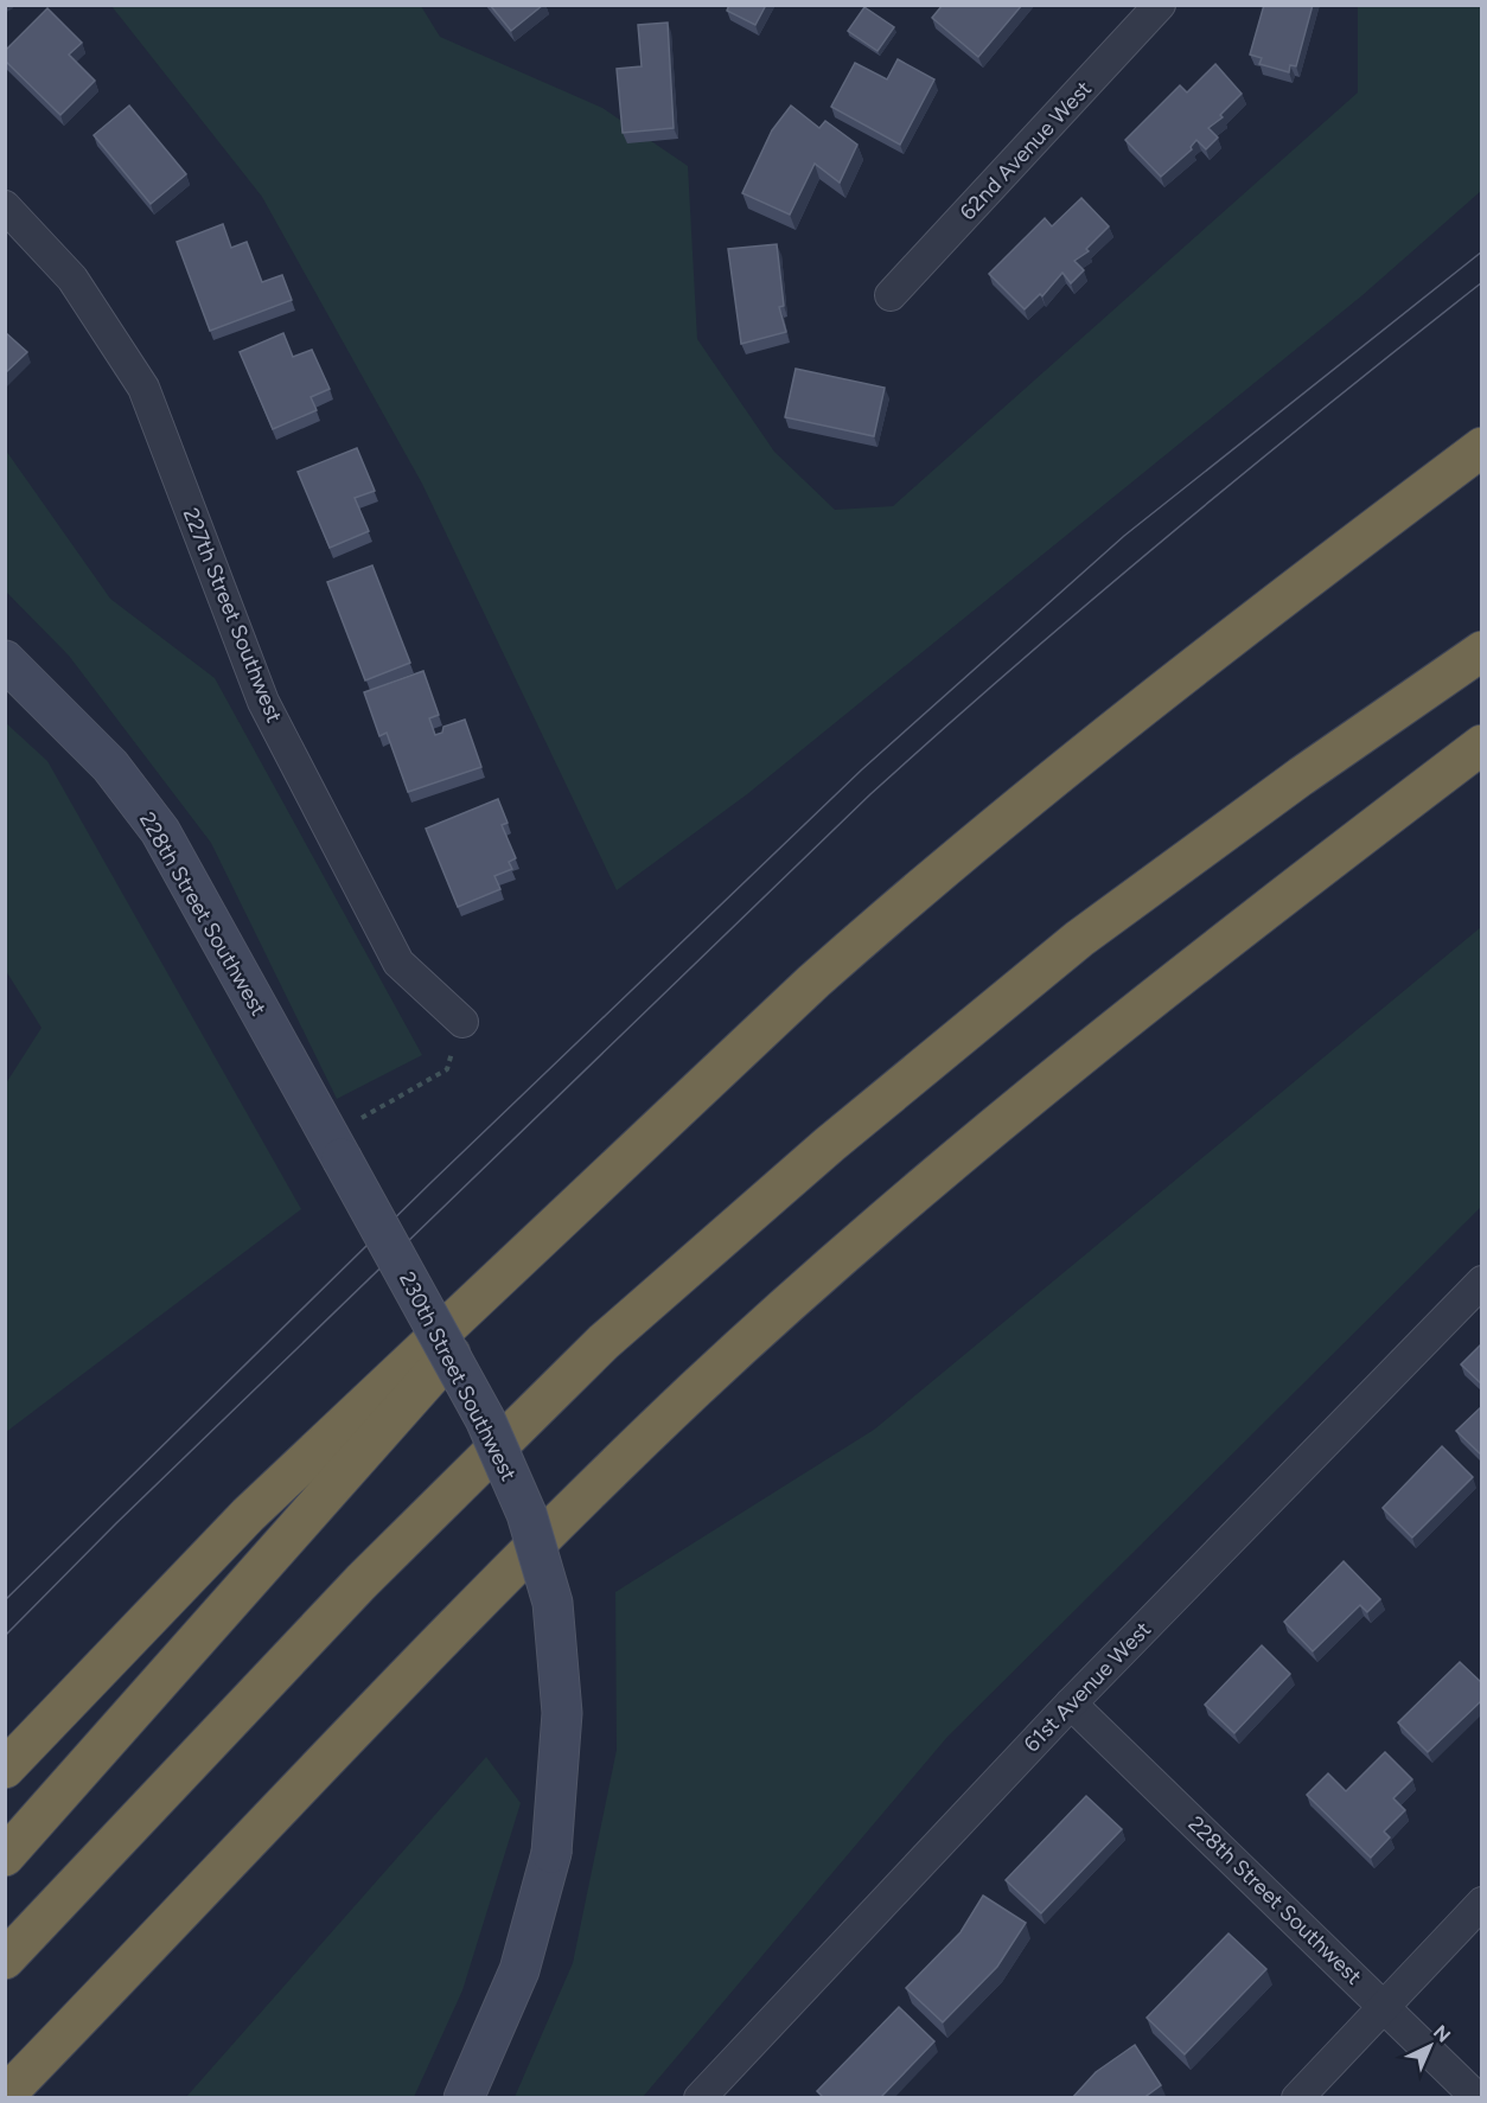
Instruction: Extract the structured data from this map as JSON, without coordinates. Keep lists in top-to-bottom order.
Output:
{
  "streets": {
    "street": [
      "62nd Avenue West",
      "227th Street Southwest",
      "228th Street Southwest",
      "230th Street Southwest",
      "61st Avenue West"
    ]
  },
  "crossings": [
    ["228th Street Southwest", "230th Street Southwest"],
    ["228th Street Southwest", "61st Avenue West"]
  ],
  "north": "top right"
}
